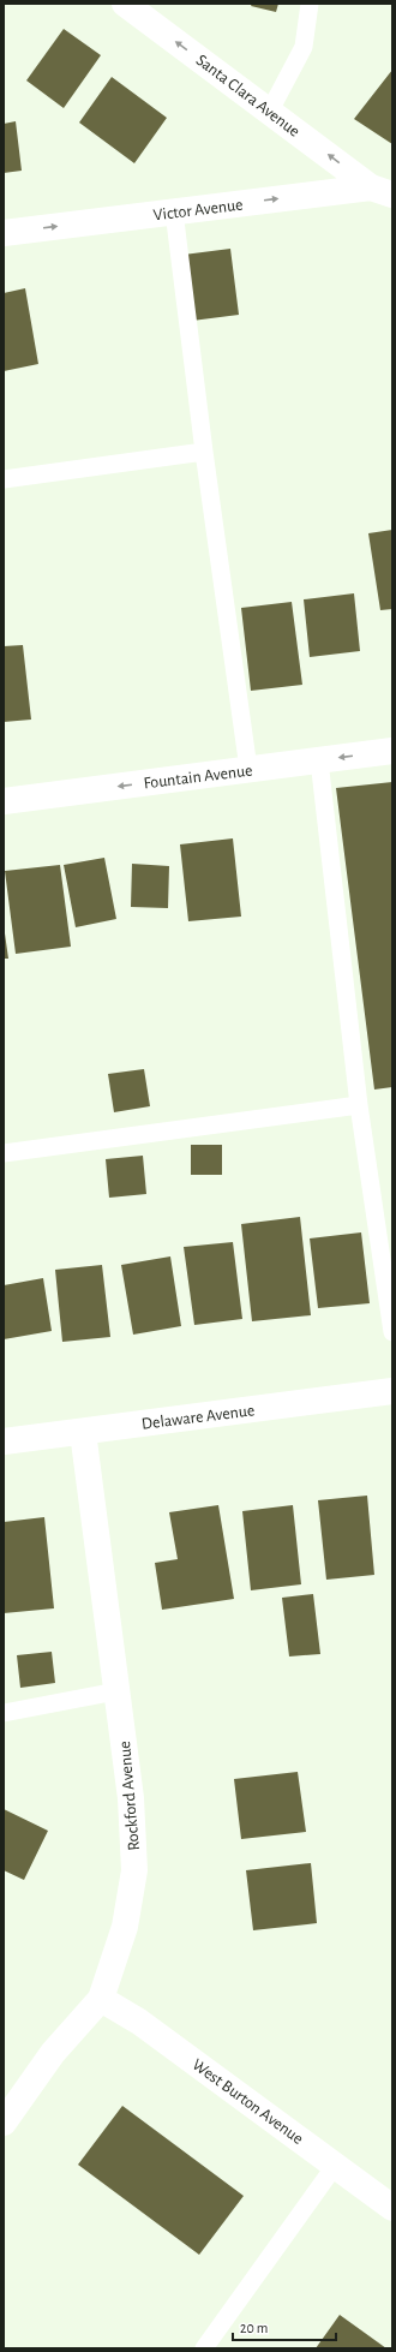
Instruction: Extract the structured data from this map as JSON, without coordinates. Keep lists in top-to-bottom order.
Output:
{
  "streets": {
    "street": [
      "Santa Clara Avenue",
      "Victor Avenue",
      "Fountain Avenue",
      "Delaware Avenue",
      "Rockford Avenue",
      "West Burton Avenue"
    ]
  },
  "crossings": [
    ["Santa Clara Avenue", "Victor Avenue"],
    ["Delaware Avenue", "Rockford Avenue"],
    ["Rockford Avenue", "West Burton Avenue"]
  ],
  "one_way": ["Santa Clara Avenue", "Victor Avenue", "Fountain Avenue"],
  "scale_bar": "20 m"
}
